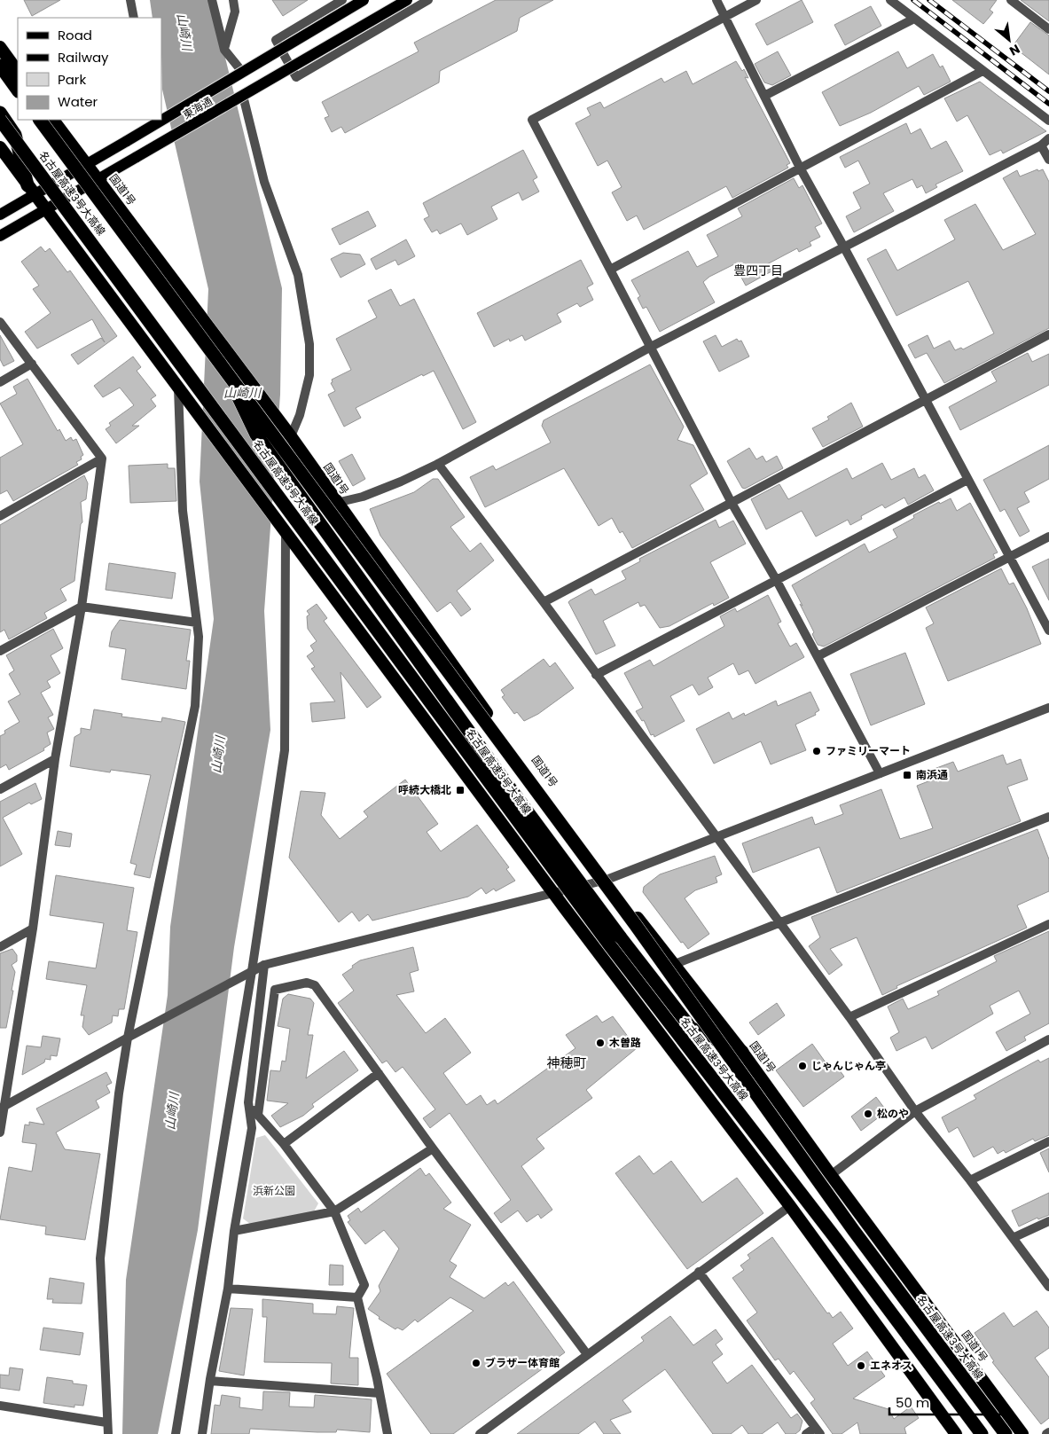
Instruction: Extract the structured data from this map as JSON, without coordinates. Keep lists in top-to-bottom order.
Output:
{
  "streets": {
    "highway": ["国道1号", "名古屋高速3号大高線"],
    "main road": ["東海通"]
  },
  "crossings": [
    ["東海通", "国道1号"]
  ],
  "districts": ["豊四丁目", "神穂町"],
  "water": ["山崎川"],
  "parks": ["浜新公園"],
  "places": {
    "other": [
      "ファミリーマート",
      "木曽路",
      "じゃんじゃん亭",
      "松のや",
      "ブラザー体育館",
      "エネオス"
    ],
    "transit": ["南浜通", "呼続大橋北"]
  },
  "legend": [
    "Road",
    "Railway",
    "Park",
    "Water"
  ],
  "scale_bar": "50 m",
  "north": "bottom right"
}
